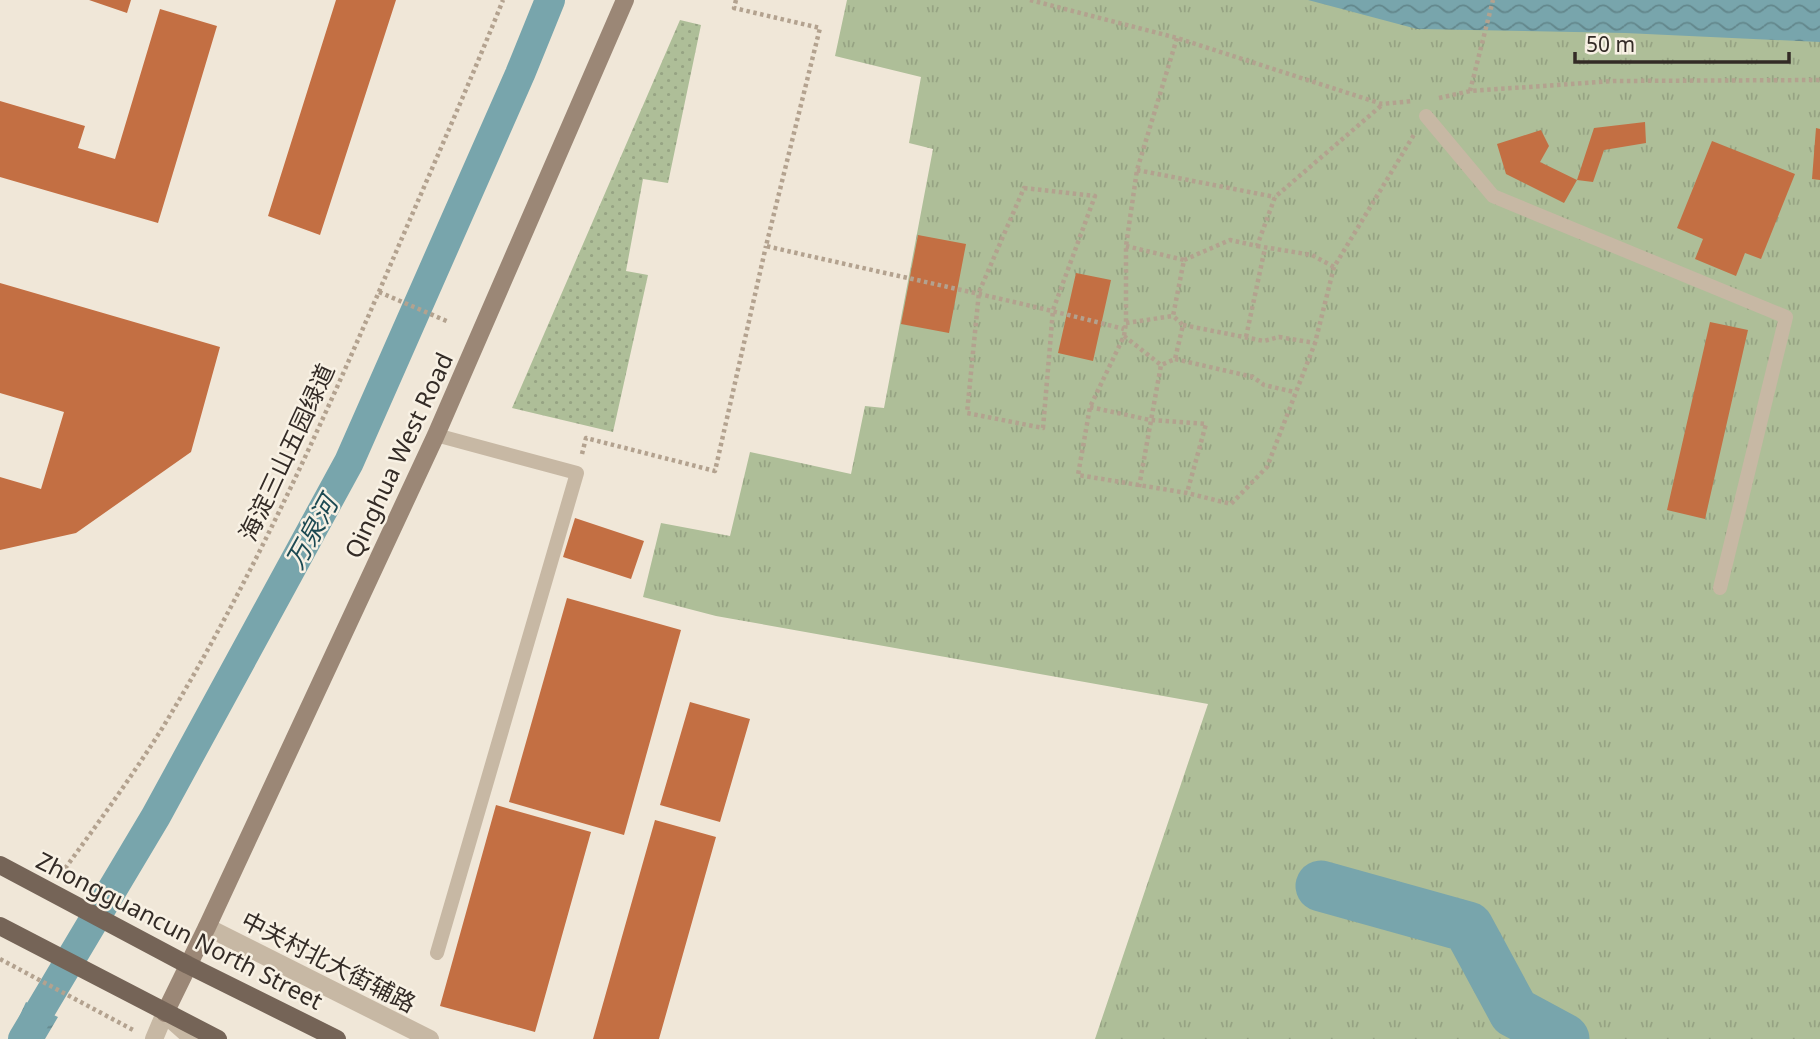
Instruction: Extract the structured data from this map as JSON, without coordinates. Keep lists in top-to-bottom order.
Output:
{
  "streets": {
    "main road": ["Qinghua West Road", "Zhongguancun North Street"],
    "street": ["中关村北大街辅路"],
    "path": ["海淀三山五园绿道"]
  },
  "crossings": [
    ["海淀三山五园绿道", "Zhongguancun North Street"],
    ["Qinghua West Road", "Zhongguancun North Street"],
    ["Qinghua West Road", "中关村北大街辅路"]
  ],
  "water": ["万泉河"],
  "scale_bar": "50 m"
}
